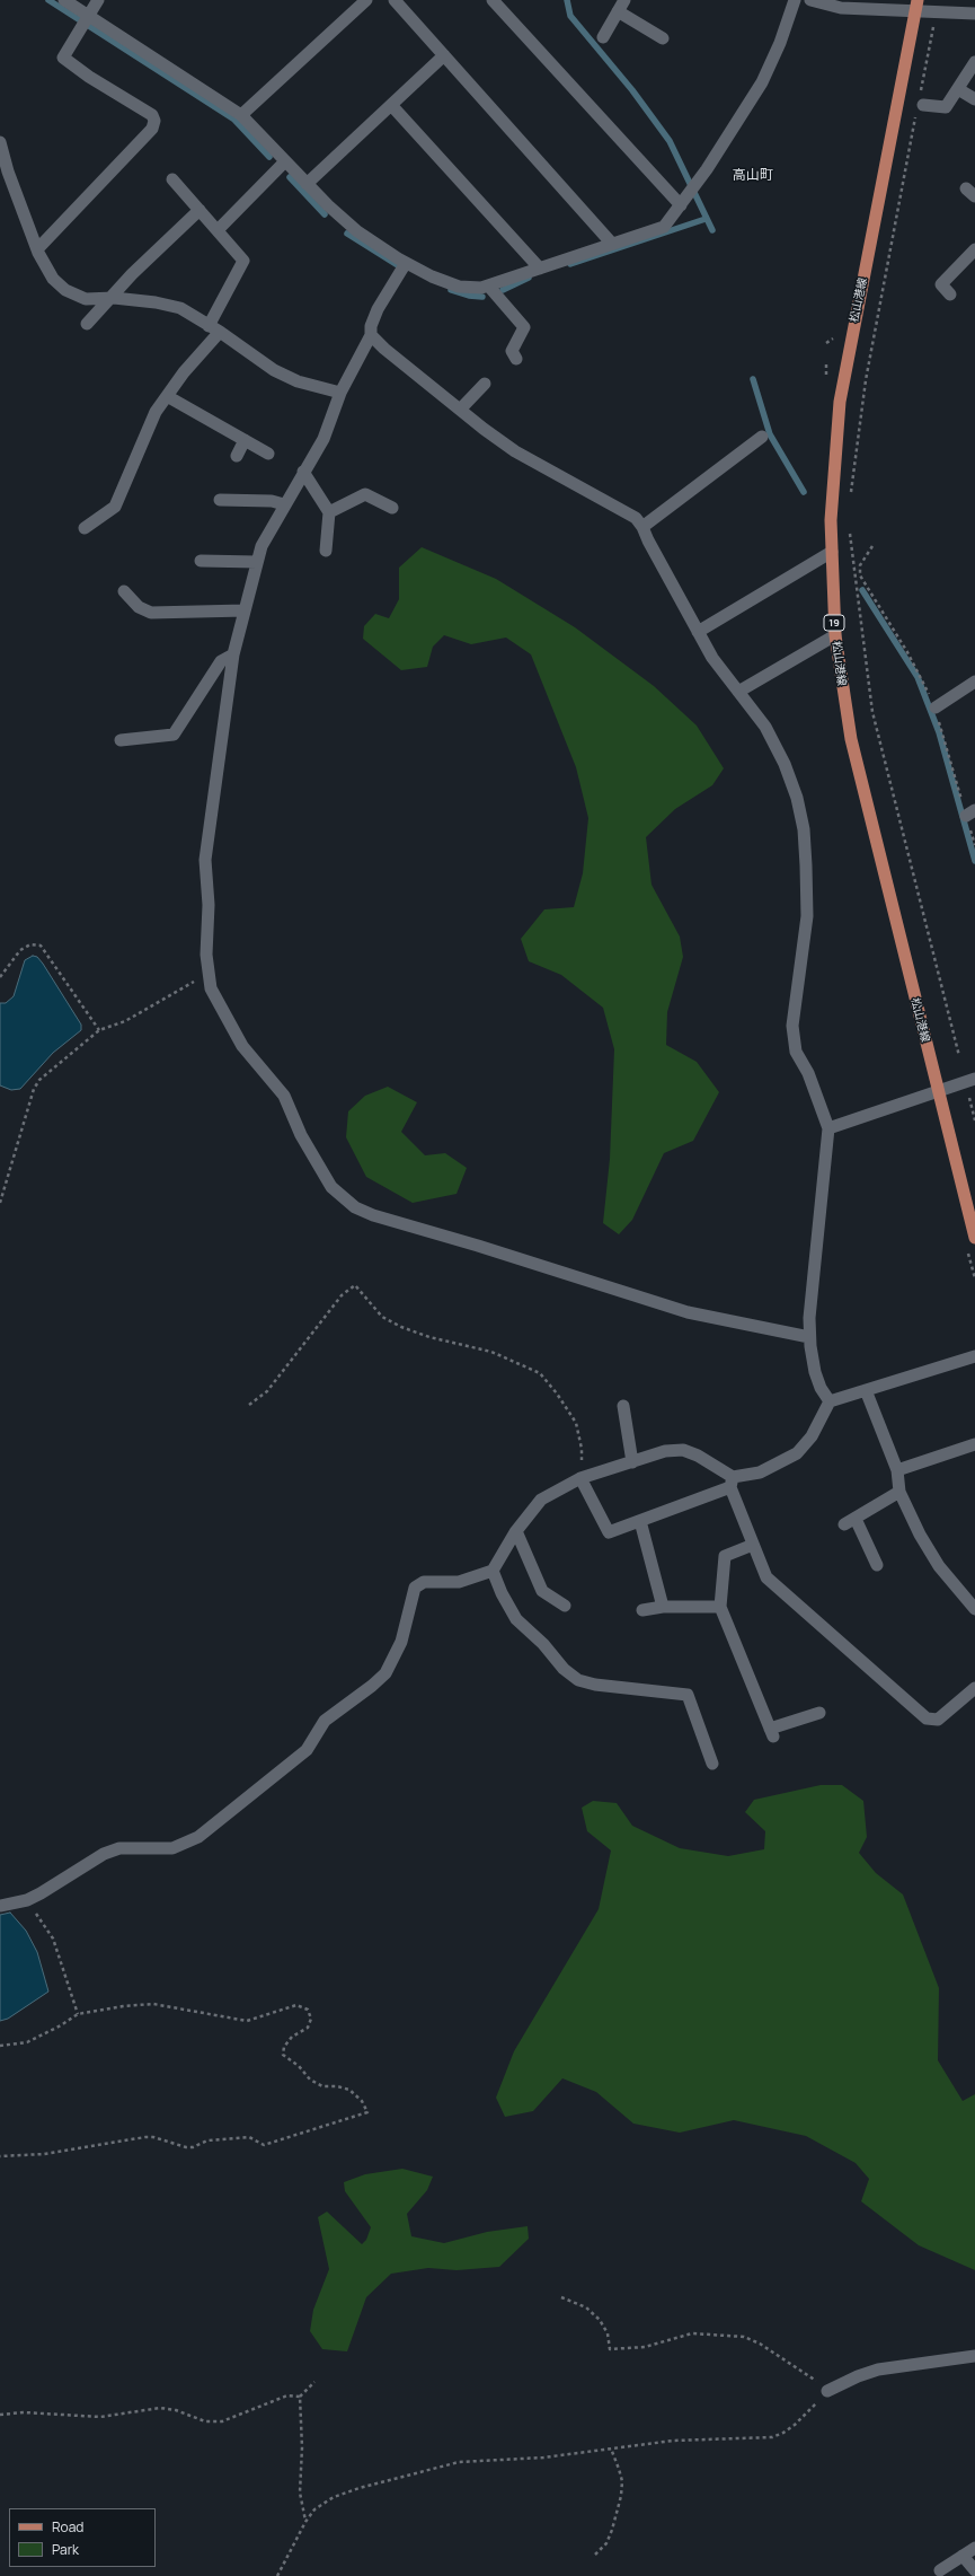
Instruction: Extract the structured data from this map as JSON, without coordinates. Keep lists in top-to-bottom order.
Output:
{
  "streets": {
    "main road": ["松山港線", "19"]
  },
  "districts": ["高山町"],
  "legend": ["Road", "Park"]
}
